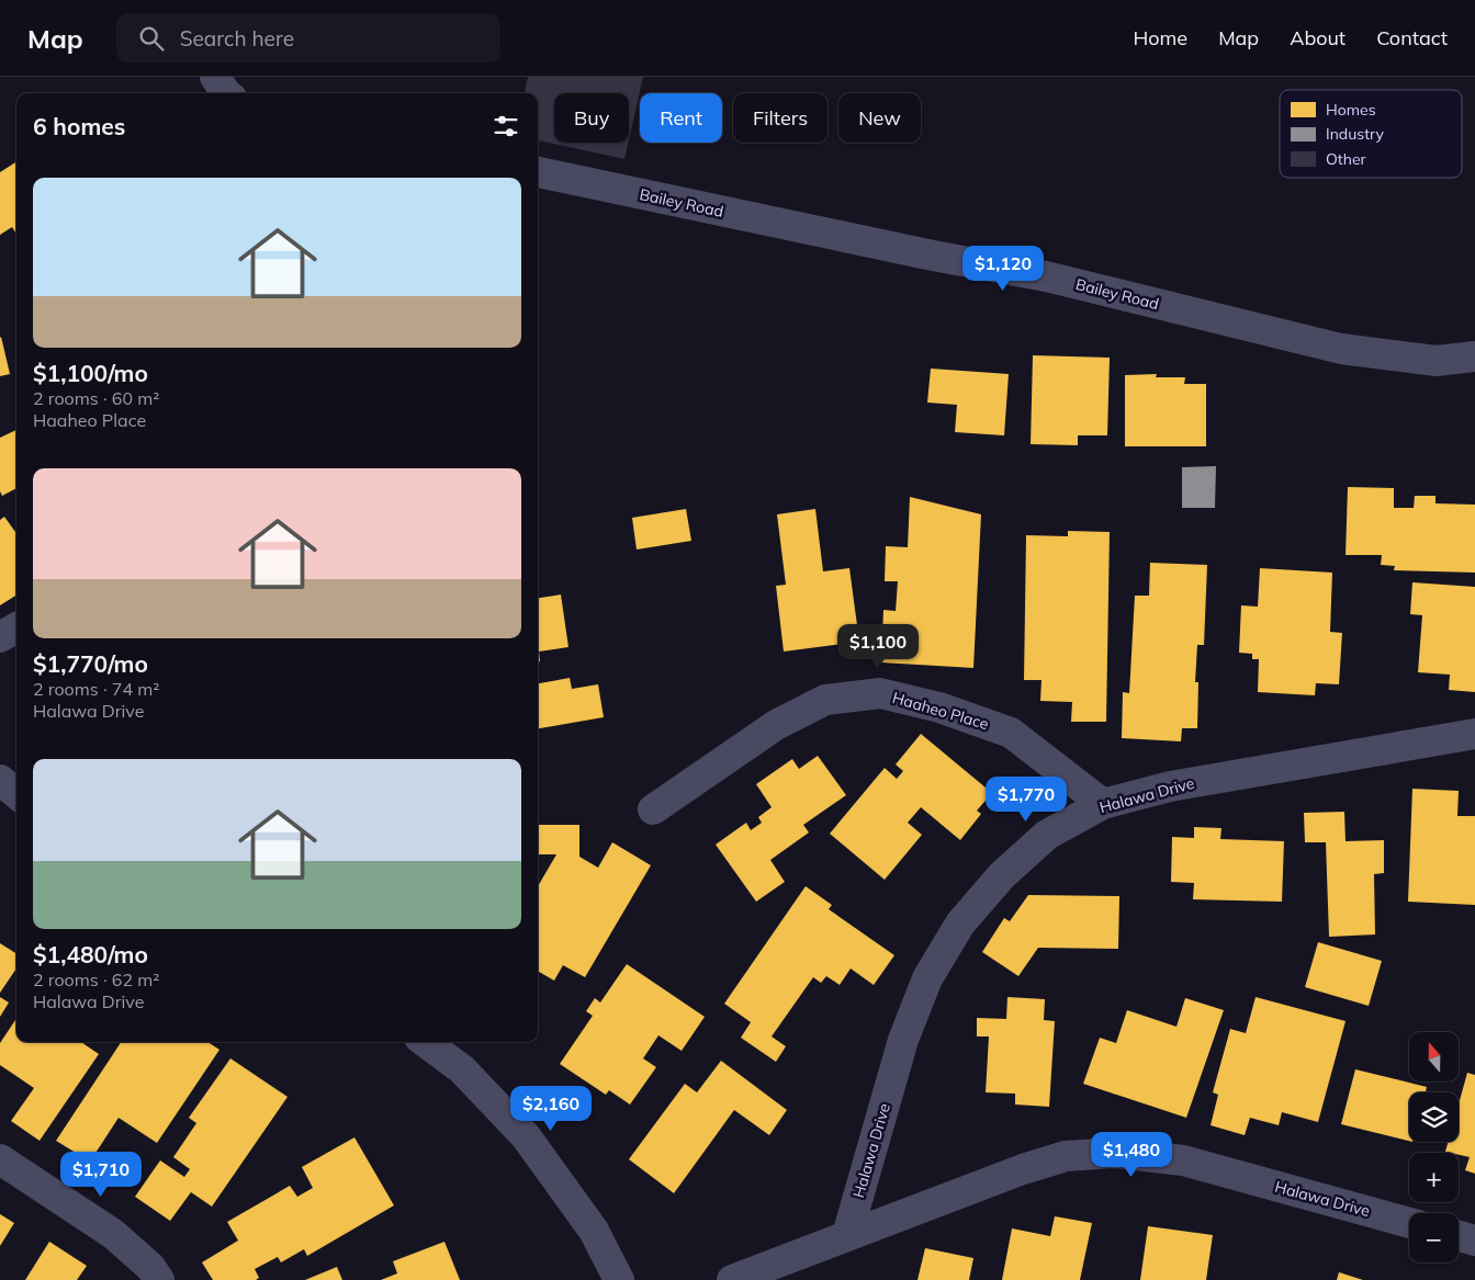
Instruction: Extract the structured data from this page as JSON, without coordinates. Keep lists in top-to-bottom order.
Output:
{
  "streets": {
    "street": ["Bailey Road", "Haaheo Place", "Halawa Drive"]
  },
  "crossings": [
    ["Haaheo Place", "Halawa Drive"]
  ],
  "legend": ["Homes", "Industry", "Other"],
  "north": "top",
  "page": {
    "header": "Map",
    "search": "Search here",
    "nav": [
      "Home",
      "Map",
      "About",
      "Contact"
    ],
    "chip": [
      "Buy",
      "Rent",
      "Filters",
      "New"
    ],
    "heading": "6 homes",
    "list": [
      {
        "name": "$1,100/mo",
        "note": "2 rooms · 60 m² · Haaheo Place"
      },
      {
        "name": "$1,770/mo",
        "note": "2 rooms · 74 m² · Halawa Drive"
      },
      {
        "name": "$1,480/mo",
        "note": "2 rooms · 62 m² · Halawa Drive"
      }
    ],
    "price": [
      "$1,120",
      "$1,100",
      "$1,770",
      "$2,160",
      "$1,480",
      "$1,710"
    ],
    "map_buttons": ["+", "−"]
  }
}
